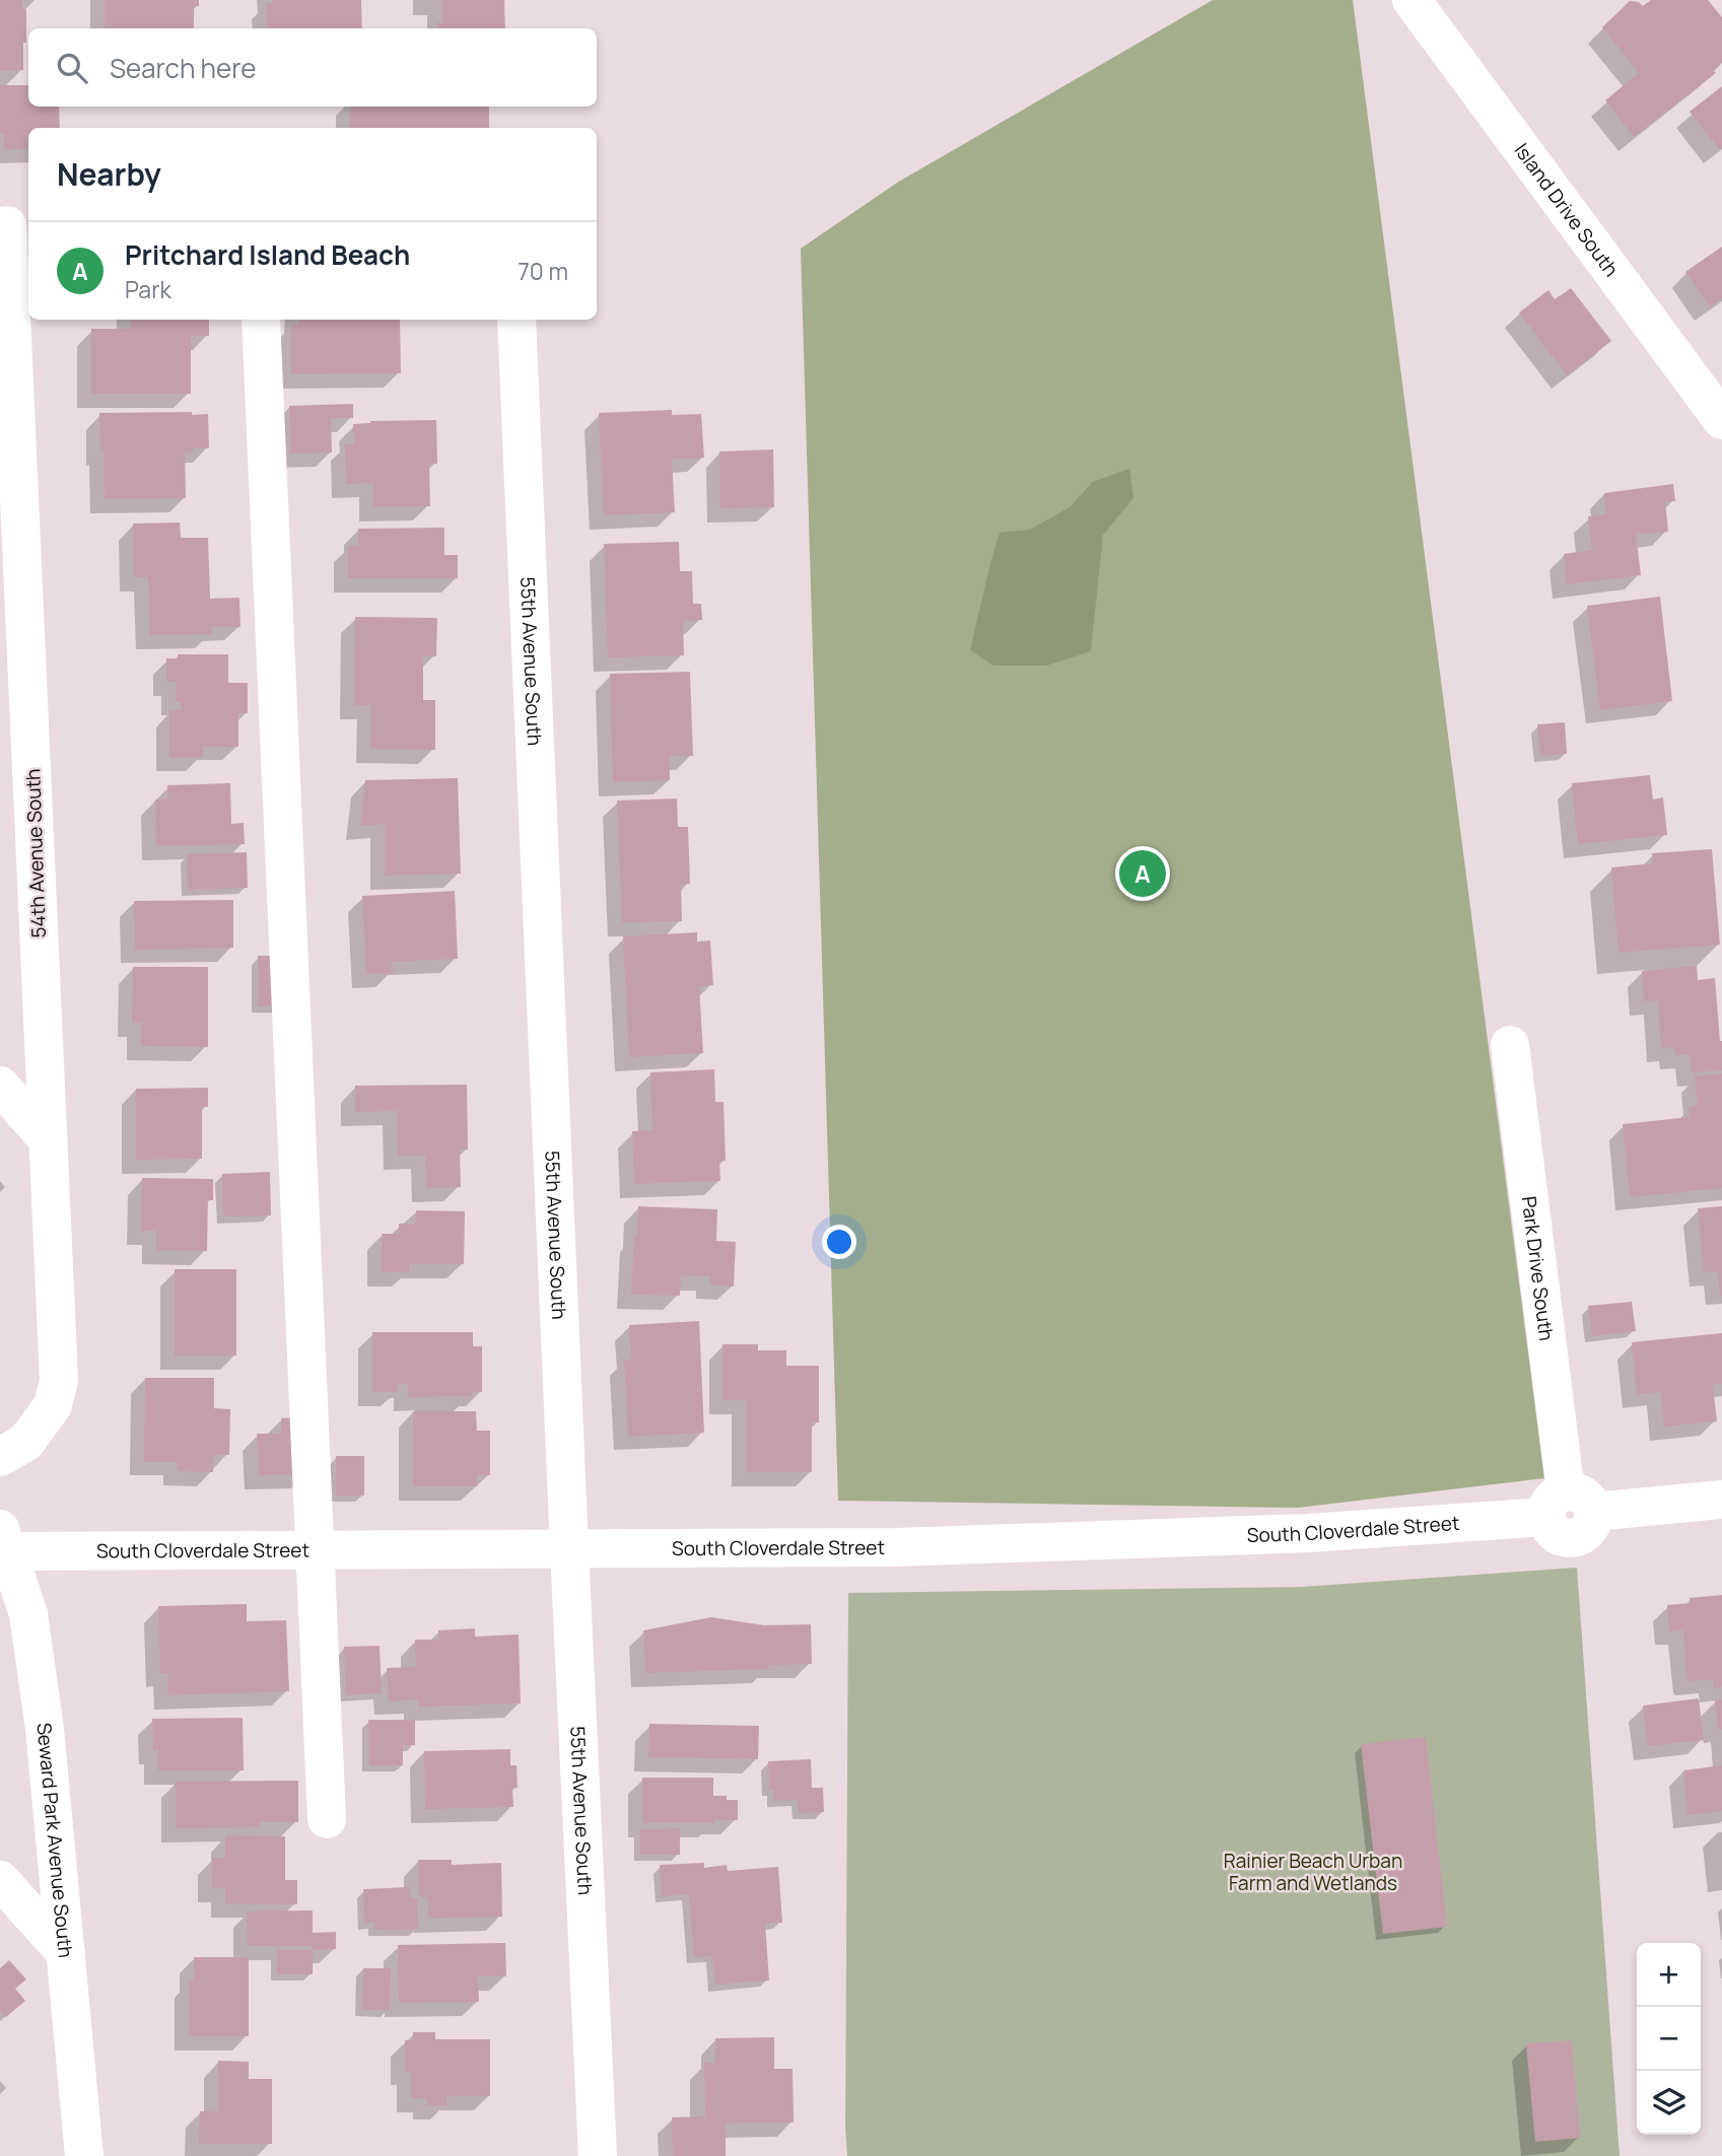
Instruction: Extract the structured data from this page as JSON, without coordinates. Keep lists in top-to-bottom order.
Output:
{
  "streets": {
    "street": [
      "Island Drive South",
      "55th Avenue South",
      "54th Avenue South",
      "Park Drive South",
      "South Cloverdale Street",
      "Seward Park Avenue South"
    ]
  },
  "crossings": [
    ["55th Avenue South", "South Cloverdale Street"],
    ["Park Drive South", "South Cloverdale Street"],
    ["South Cloverdale Street", "Seward Park Avenue South"]
  ],
  "parks": ["Rainier Beach Urban Farm and Wetlands"],
  "page": {
    "search": "Search here",
    "heading": "Nearby",
    "list": [
      {
        "mark": "A",
        "name": "Pritchard Island Beach",
        "note": "Park",
        "value": "70 m"
      }
    ],
    "pins": "A",
    "map_buttons": ["+", "−"]
  }
}
